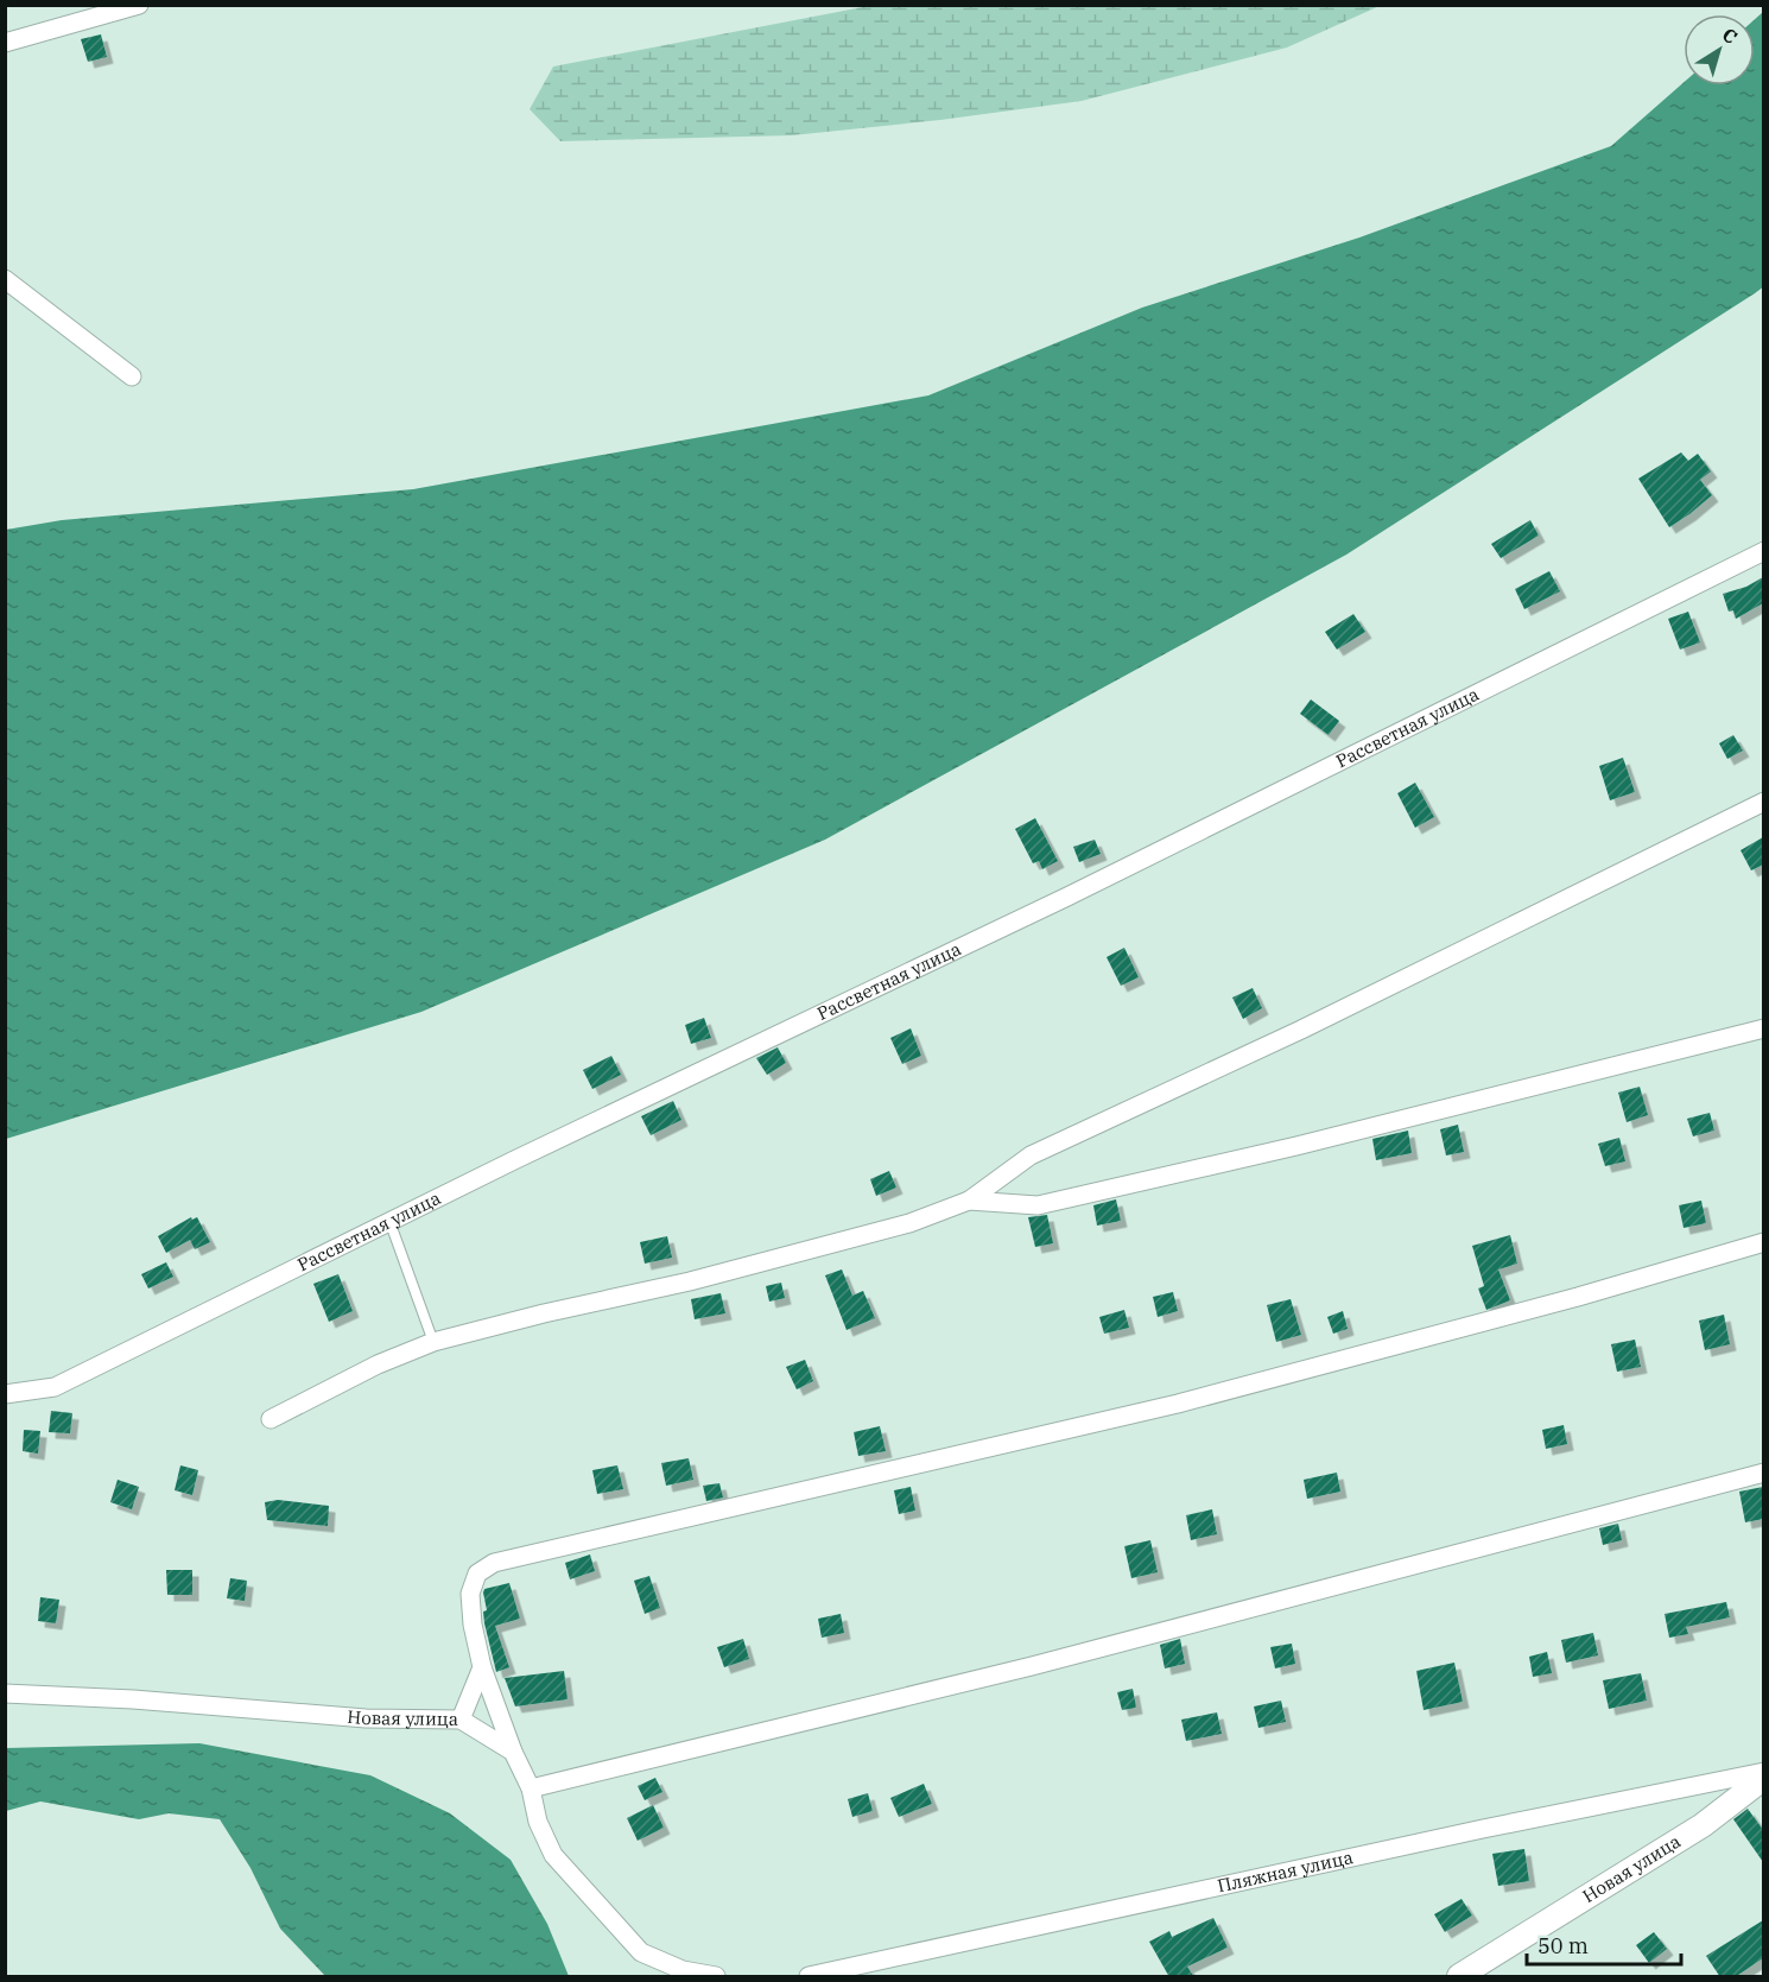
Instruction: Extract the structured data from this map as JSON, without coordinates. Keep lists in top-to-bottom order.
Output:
{
  "streets": {
    "street": ["Рассветная улица", "Новая улица", "Пляжная улица"]
  },
  "scale_bar": "50 m",
  "north": "top right"
}
